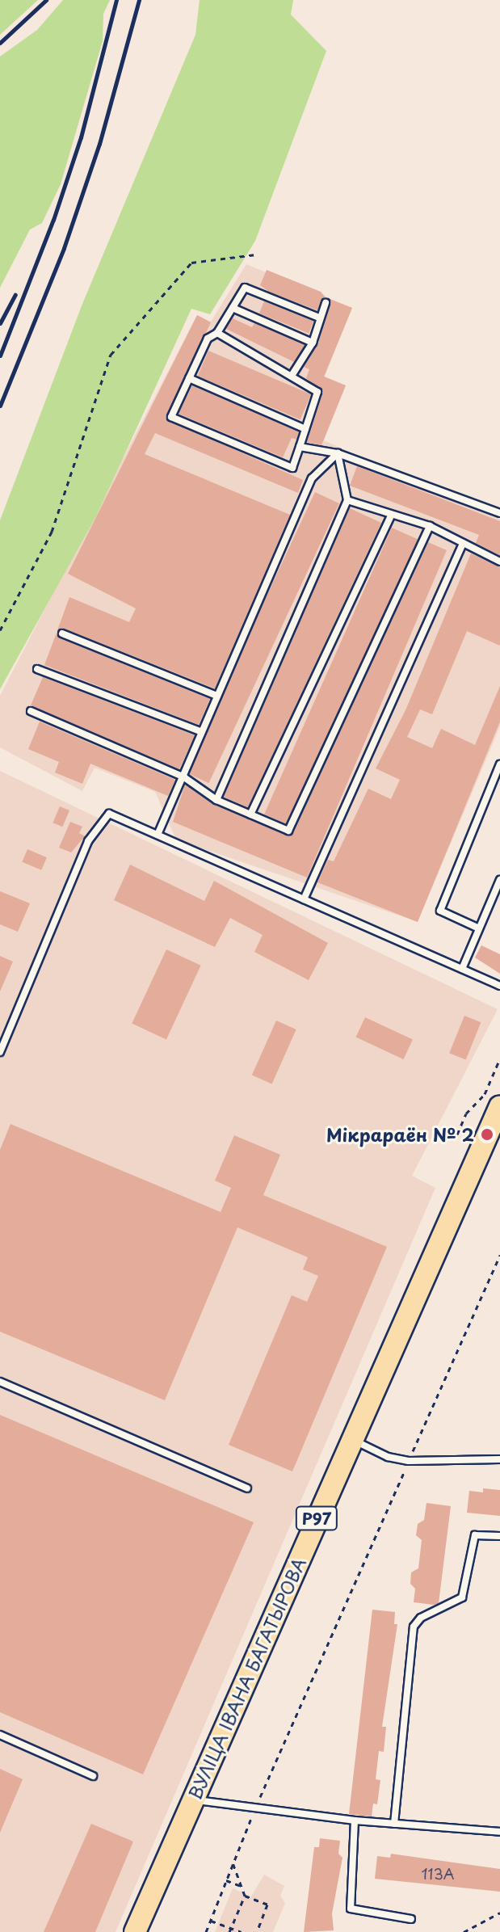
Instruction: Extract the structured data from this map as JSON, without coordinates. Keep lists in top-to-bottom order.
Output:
{
  "streets": {
    "main road": ["Р97", "ВУЛІЦА ІВАНА БАГАТЫРОВА"]
  },
  "places": ["Мікрараён № 2"],
  "house_numbers": ["113А"]
}
